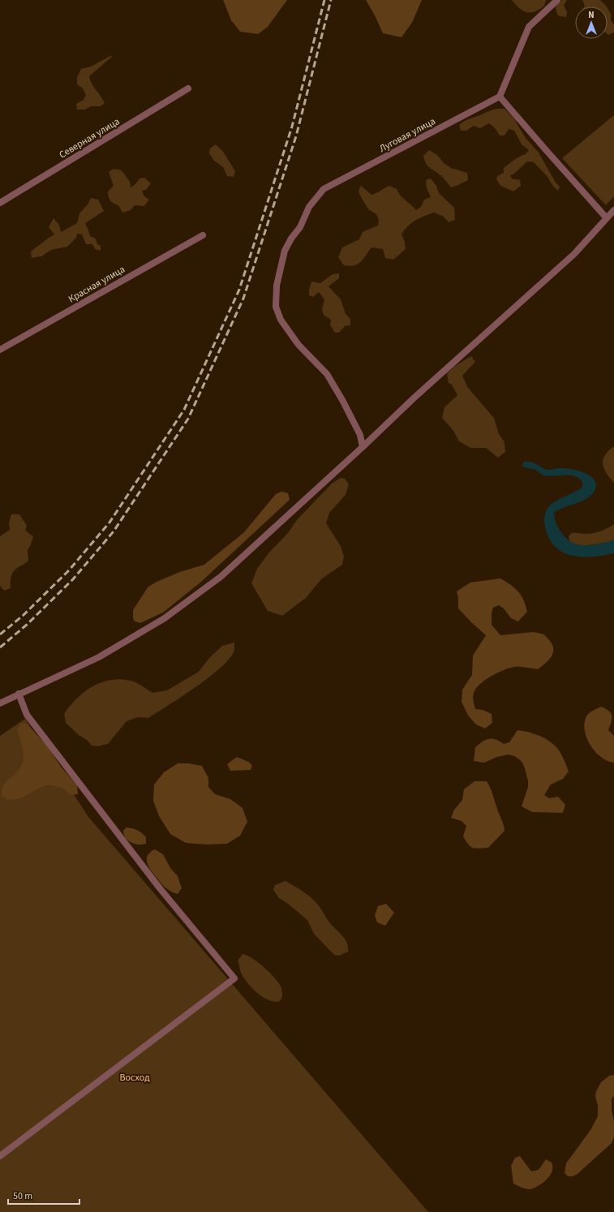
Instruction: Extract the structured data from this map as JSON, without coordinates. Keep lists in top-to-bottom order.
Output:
{
  "streets": {
    "street": ["Луговая улица", "Северная улица", "Красная улица"]
  },
  "parks": ["Восход"],
  "scale_bar": "50 m",
  "north": "top"
}
